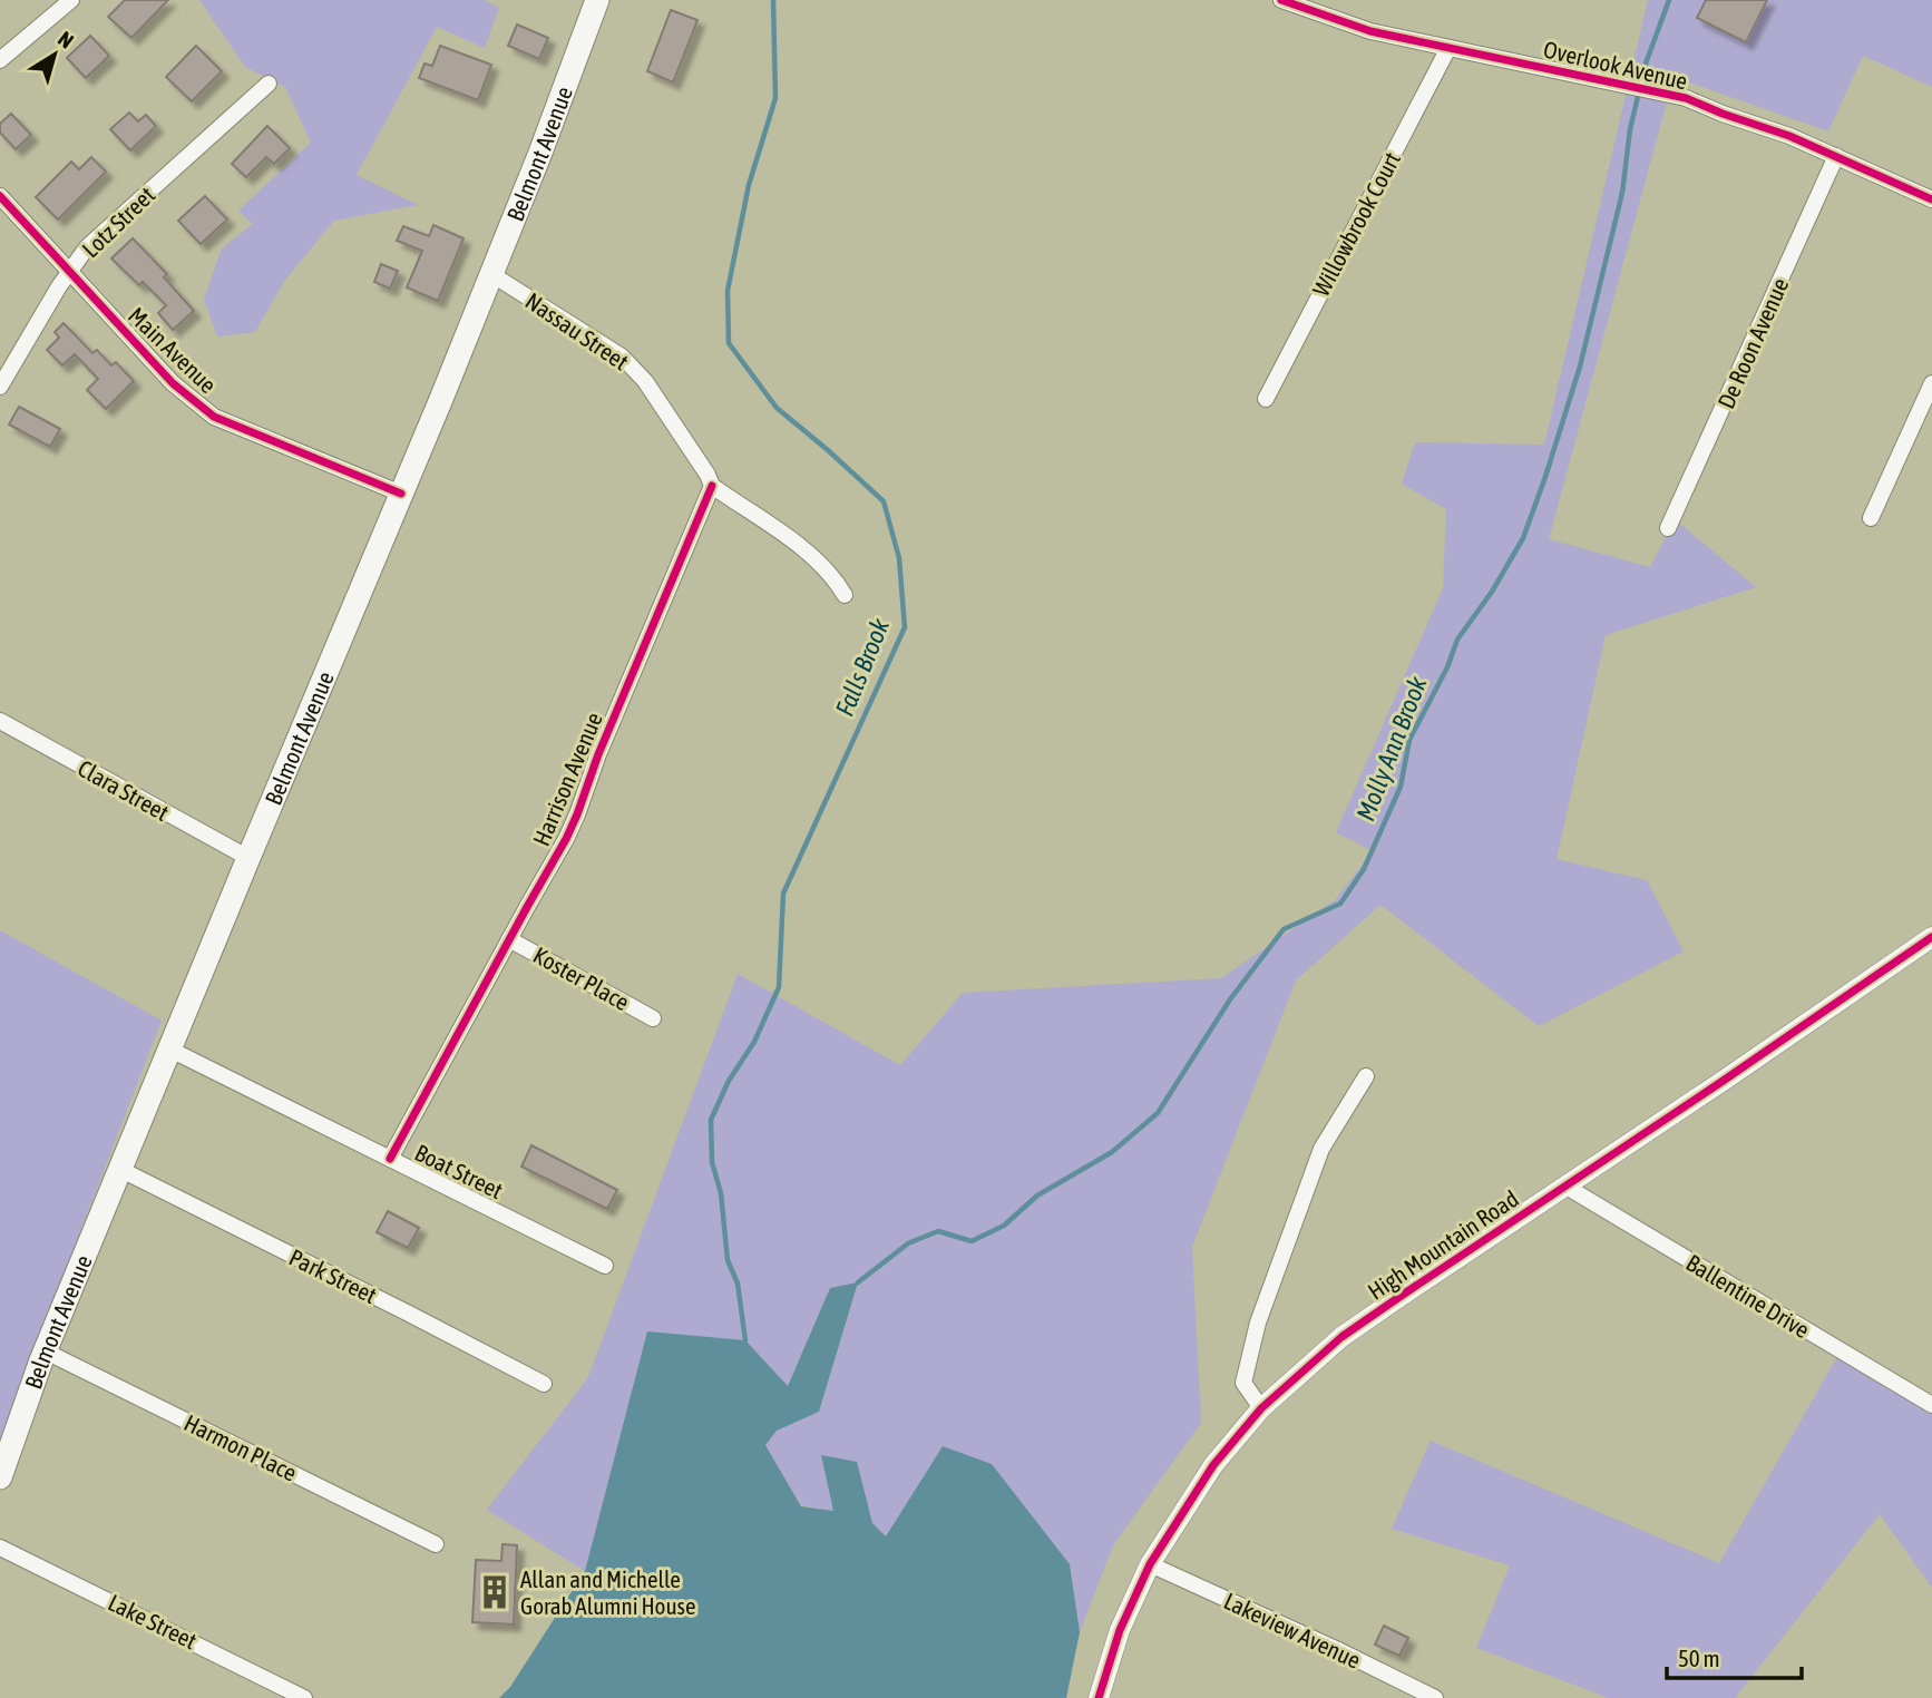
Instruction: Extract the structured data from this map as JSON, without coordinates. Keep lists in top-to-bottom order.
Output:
{
  "streets": {
    "main road": ["Belmont Avenue"],
    "street": [
      "Overlook Avenue",
      "Lotz Street",
      "Willowbrook Court",
      "Nassau Street",
      "De Roon Avenue",
      "Main Avenue",
      "Harrison Avenue",
      "Clara Street",
      "Koster Place",
      "Boat Street",
      "High Mountain Road",
      "Park Street",
      "Ballentine Drive",
      "Harmon Place",
      "Lake Street",
      "Lakeview Avenue"
    ]
  },
  "crossings": [
    ["Overlook Avenue", "Willowbrook Court"],
    ["Overlook Avenue", "De Roon Avenue"],
    ["Belmont Avenue", "Nassau Street"],
    ["Belmont Avenue", "Main Avenue"],
    ["Belmont Avenue", "Clara Street"],
    ["Belmont Avenue", "Boat Street"],
    ["Belmont Avenue", "Park Street"],
    ["Belmont Avenue", "Harmon Place"],
    ["Lotz Street", "Main Avenue"],
    ["Nassau Street", "Harrison Avenue"],
    ["Harrison Avenue", "Koster Place"],
    ["Harrison Avenue", "Boat Street"],
    ["High Mountain Road", "Ballentine Drive"],
    ["High Mountain Road", "Lakeview Avenue"]
  ],
  "water": ["Falls Brook", "Molly Ann Brook"],
  "places": {
    "building": ["Allan and Michelle Gorab Alumni House"]
  },
  "scale_bar": "50 m",
  "north": "top right"
}
